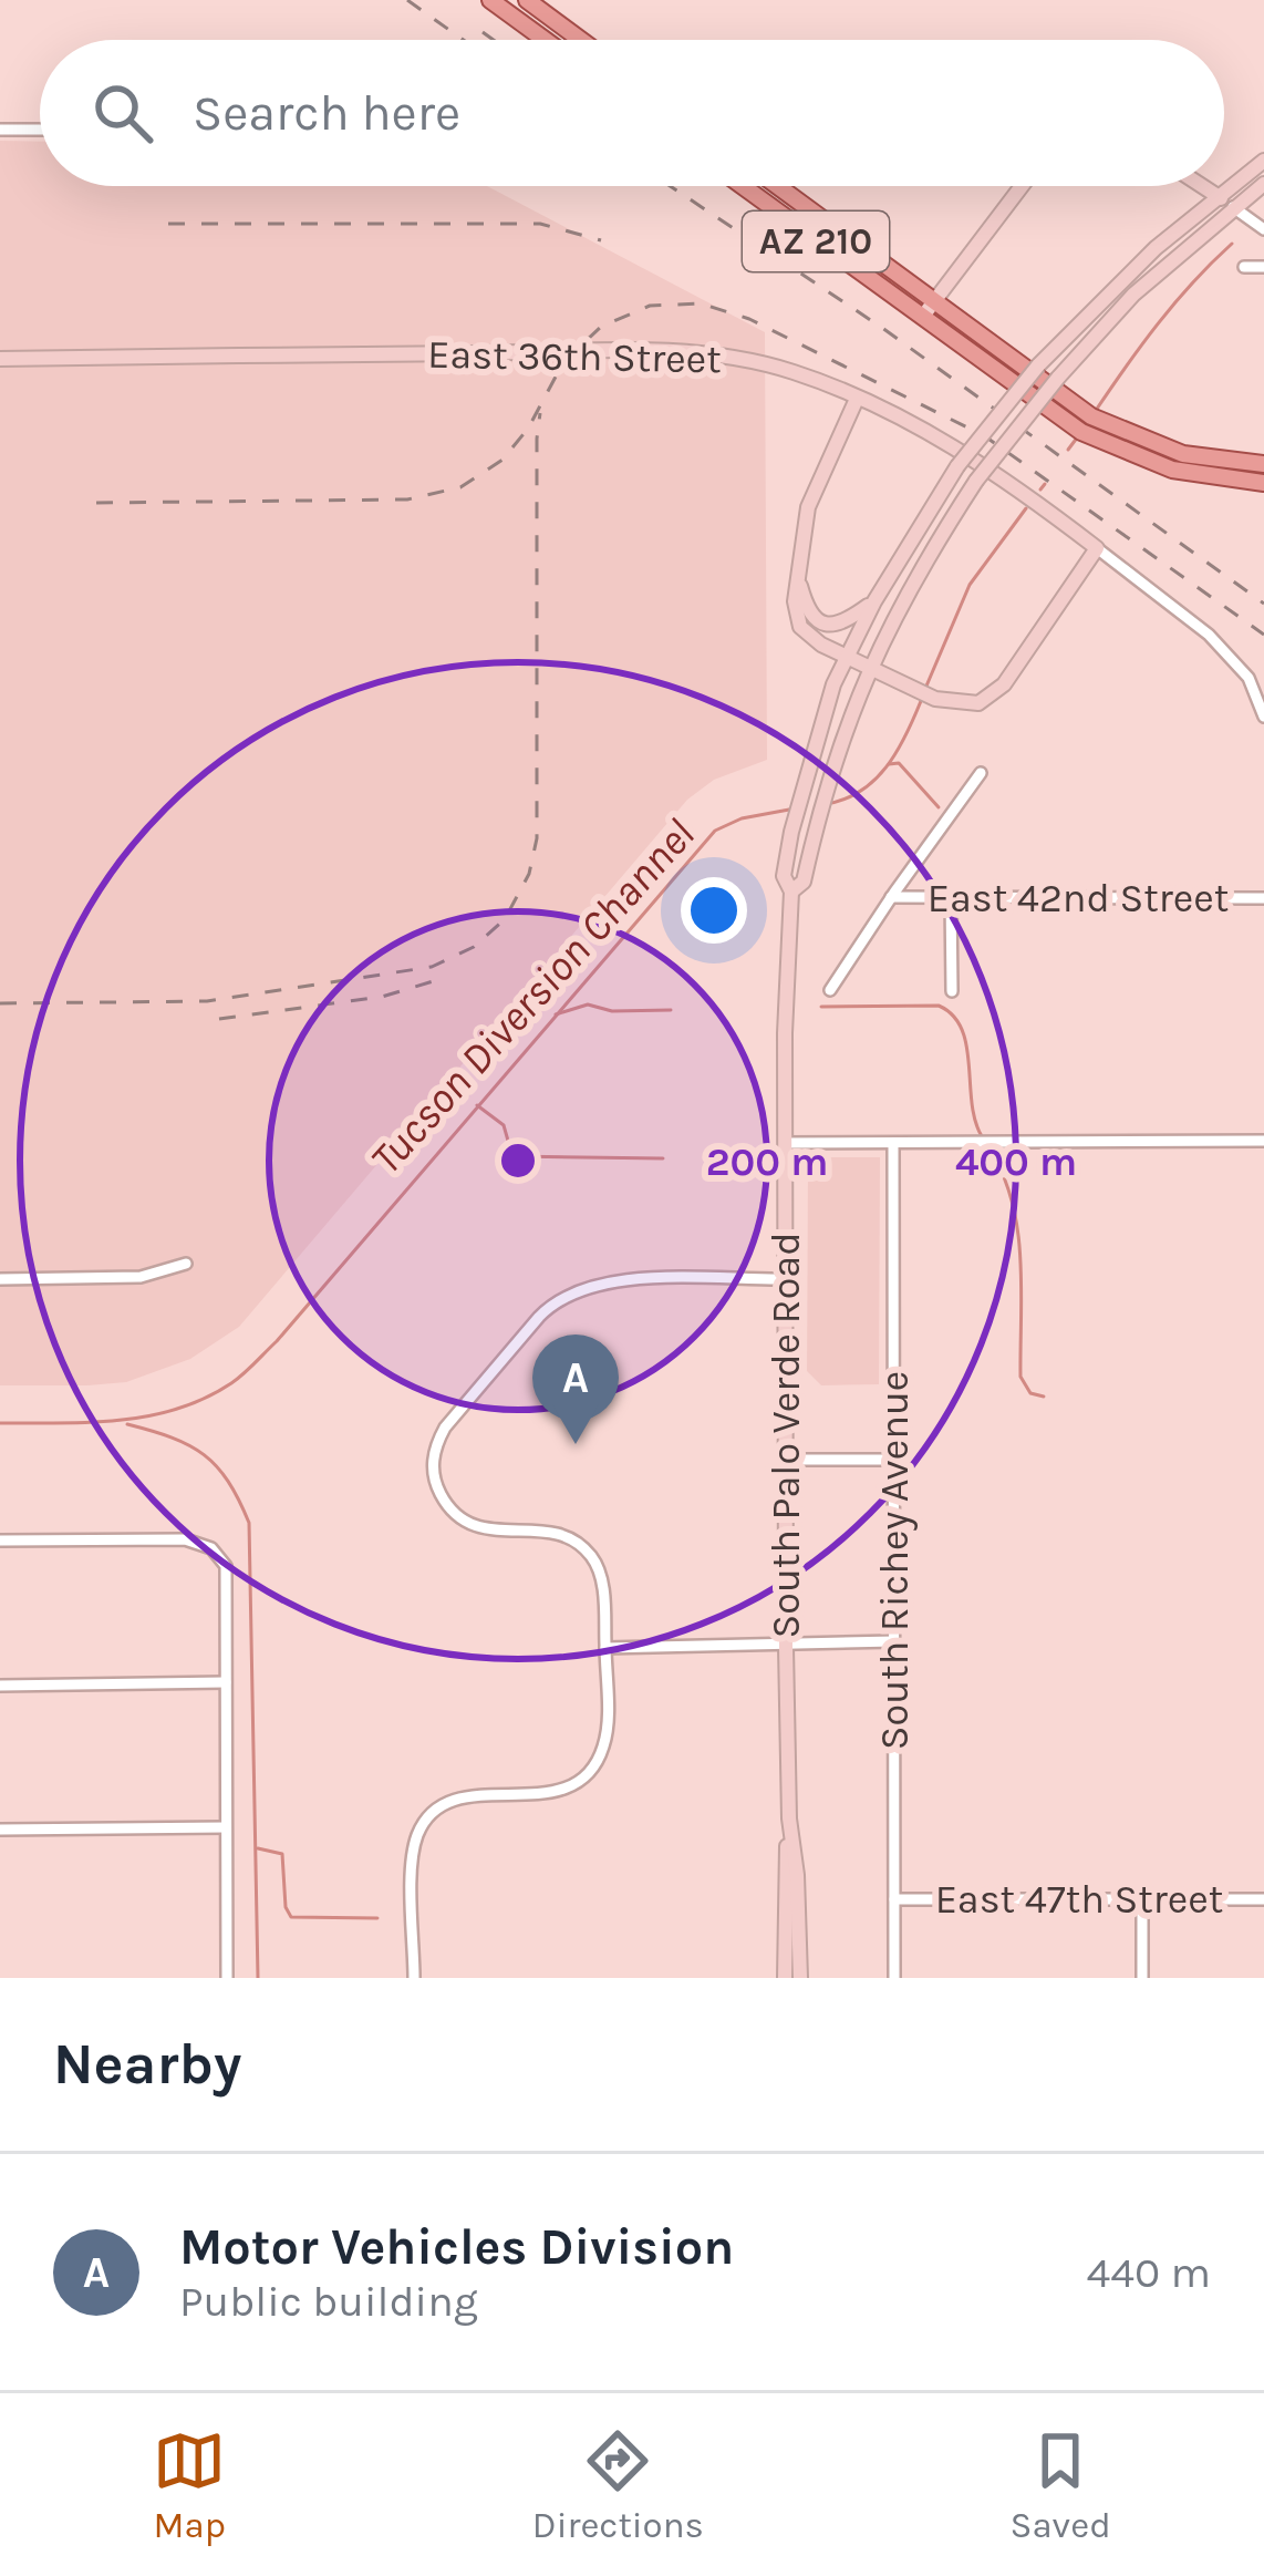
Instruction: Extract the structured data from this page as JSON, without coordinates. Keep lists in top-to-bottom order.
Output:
{
  "streets": {
    "main road": ["AZ 210", "East 36th Street", "South Palo Verde Road"],
    "street": ["East 42nd Street", "South Richey Avenue", "East 47th Street"]
  },
  "crossings": [
    ["South Richey Avenue", "East 47th Street"]
  ],
  "water": ["Tucson Diversion Channel"],
  "page": {
    "search": "Search here",
    "pins": "A",
    "heading": "Nearby",
    "list": [
      {
        "mark": "A",
        "name": "Motor Vehicles Division",
        "note": "Public building",
        "value": "440 m"
      }
    ],
    "nav": ["Map", "Directions", "Saved"]
  },
  "rings": ["200 m", "400 m"]
}
